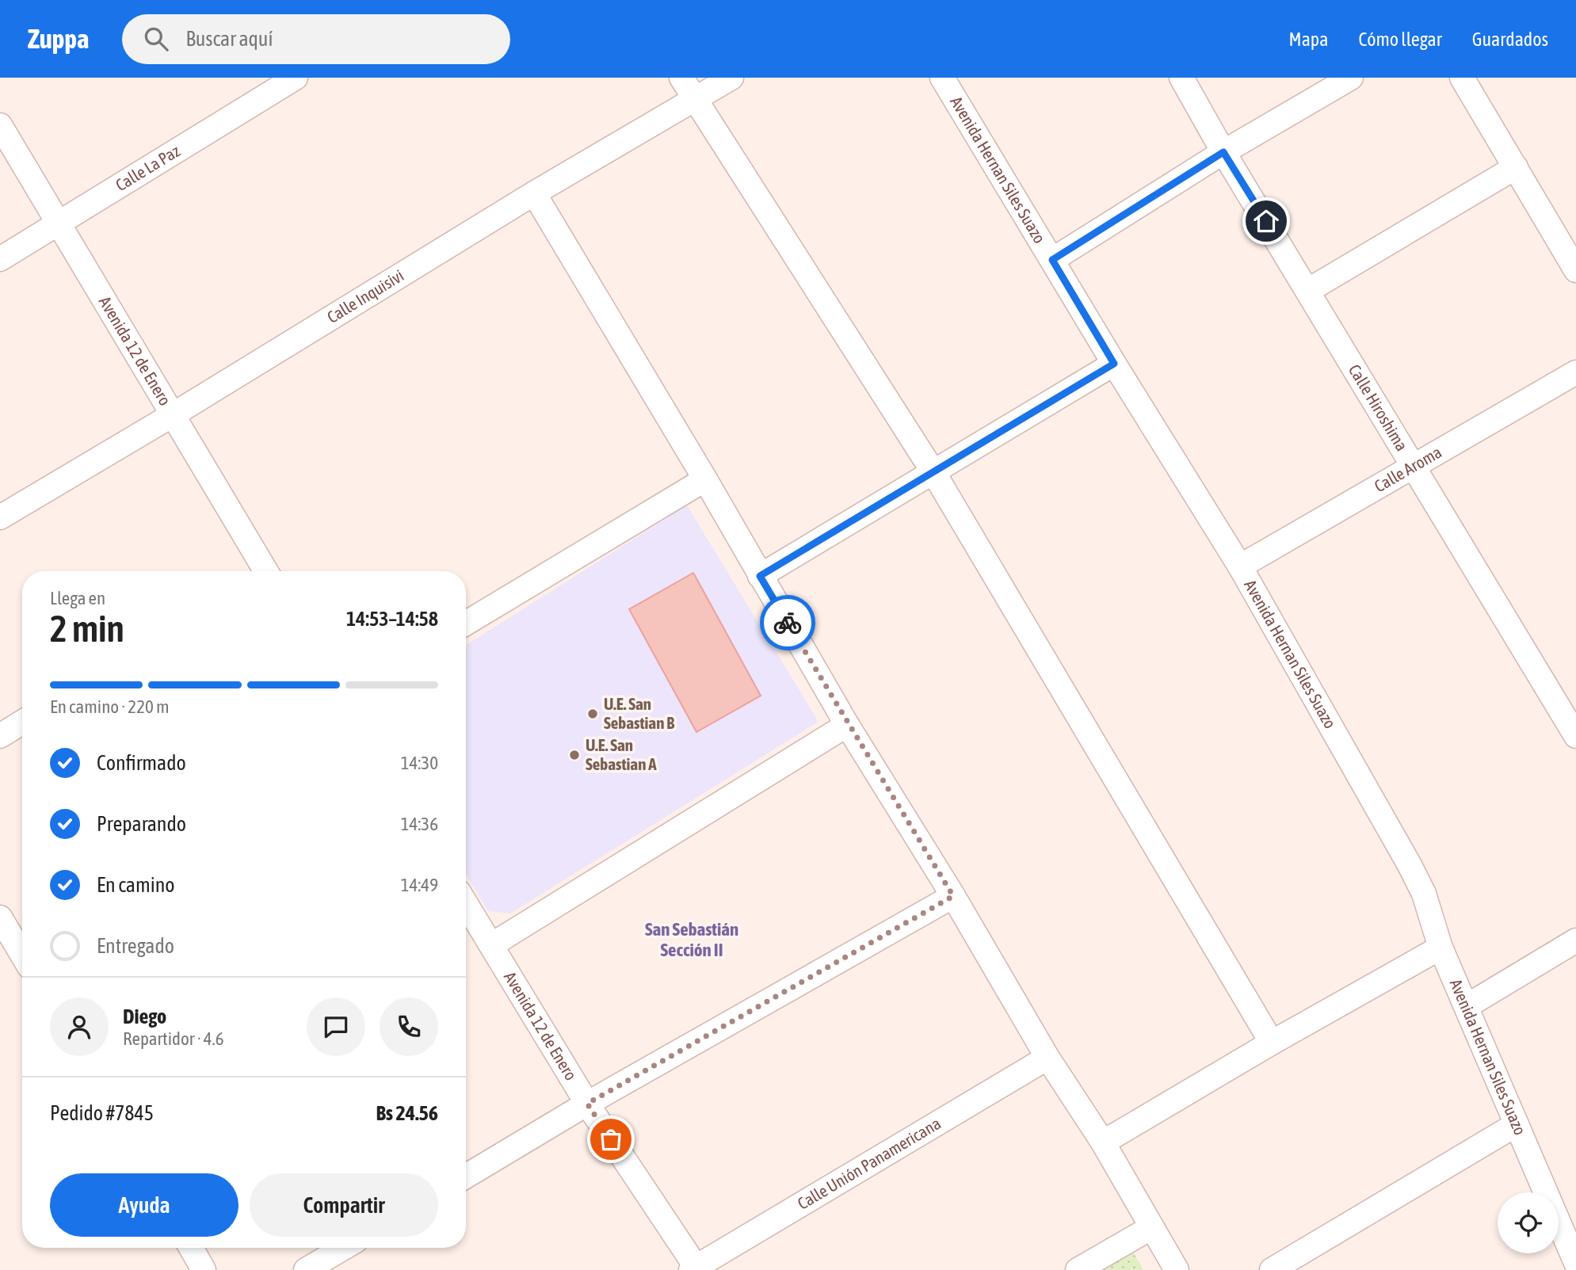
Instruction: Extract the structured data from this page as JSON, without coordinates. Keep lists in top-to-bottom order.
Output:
{
  "streets": {
    "street": [
      "Calle La Paz",
      "Avenida Hernan Siles Suazo",
      "Calle Inquisivi",
      "Avenida 12 de Enero",
      "Calle Hiroshima",
      "Calle Aroma",
      "Calle Unión Panamericana"
    ]
  },
  "crossings": [
    ["Calle La Paz", "Avenida 12 de Enero"],
    ["Avenida Hernan Siles Suazo", "Calle Aroma"],
    ["Calle Inquisivi", "Avenida 12 de Enero"],
    ["Avenida 12 de Enero", "Calle Unión Panamericana"],
    ["Calle Hiroshima", "Calle Aroma"]
  ],
  "districts": ["San Sebastián Sección II"],
  "places": ["U.E. San Sebastian B", "U.E. San Sebastian A"],
  "page": {
    "header": "Zuppa",
    "search": "Buscar aquí",
    "nav": ["Mapa", "Cómo llegar", "Guardados"],
    "heading": ["2 min", "Llega en", "14:53–14:58"],
    "panel": [
      "Diego",
      "Repartidor · 4.6",
      "Pedido #7845",
      "Bs 24.56"
    ],
    "bar": "En camino · 220 m",
    "list": [
      ["Confirmado", "14:30"],
      ["Preparando", "14:36"],
      ["En camino", "14:49"],
      "Entregado"
    ],
    "buttons": ["Ayuda", "Compartir"]
  }
}
